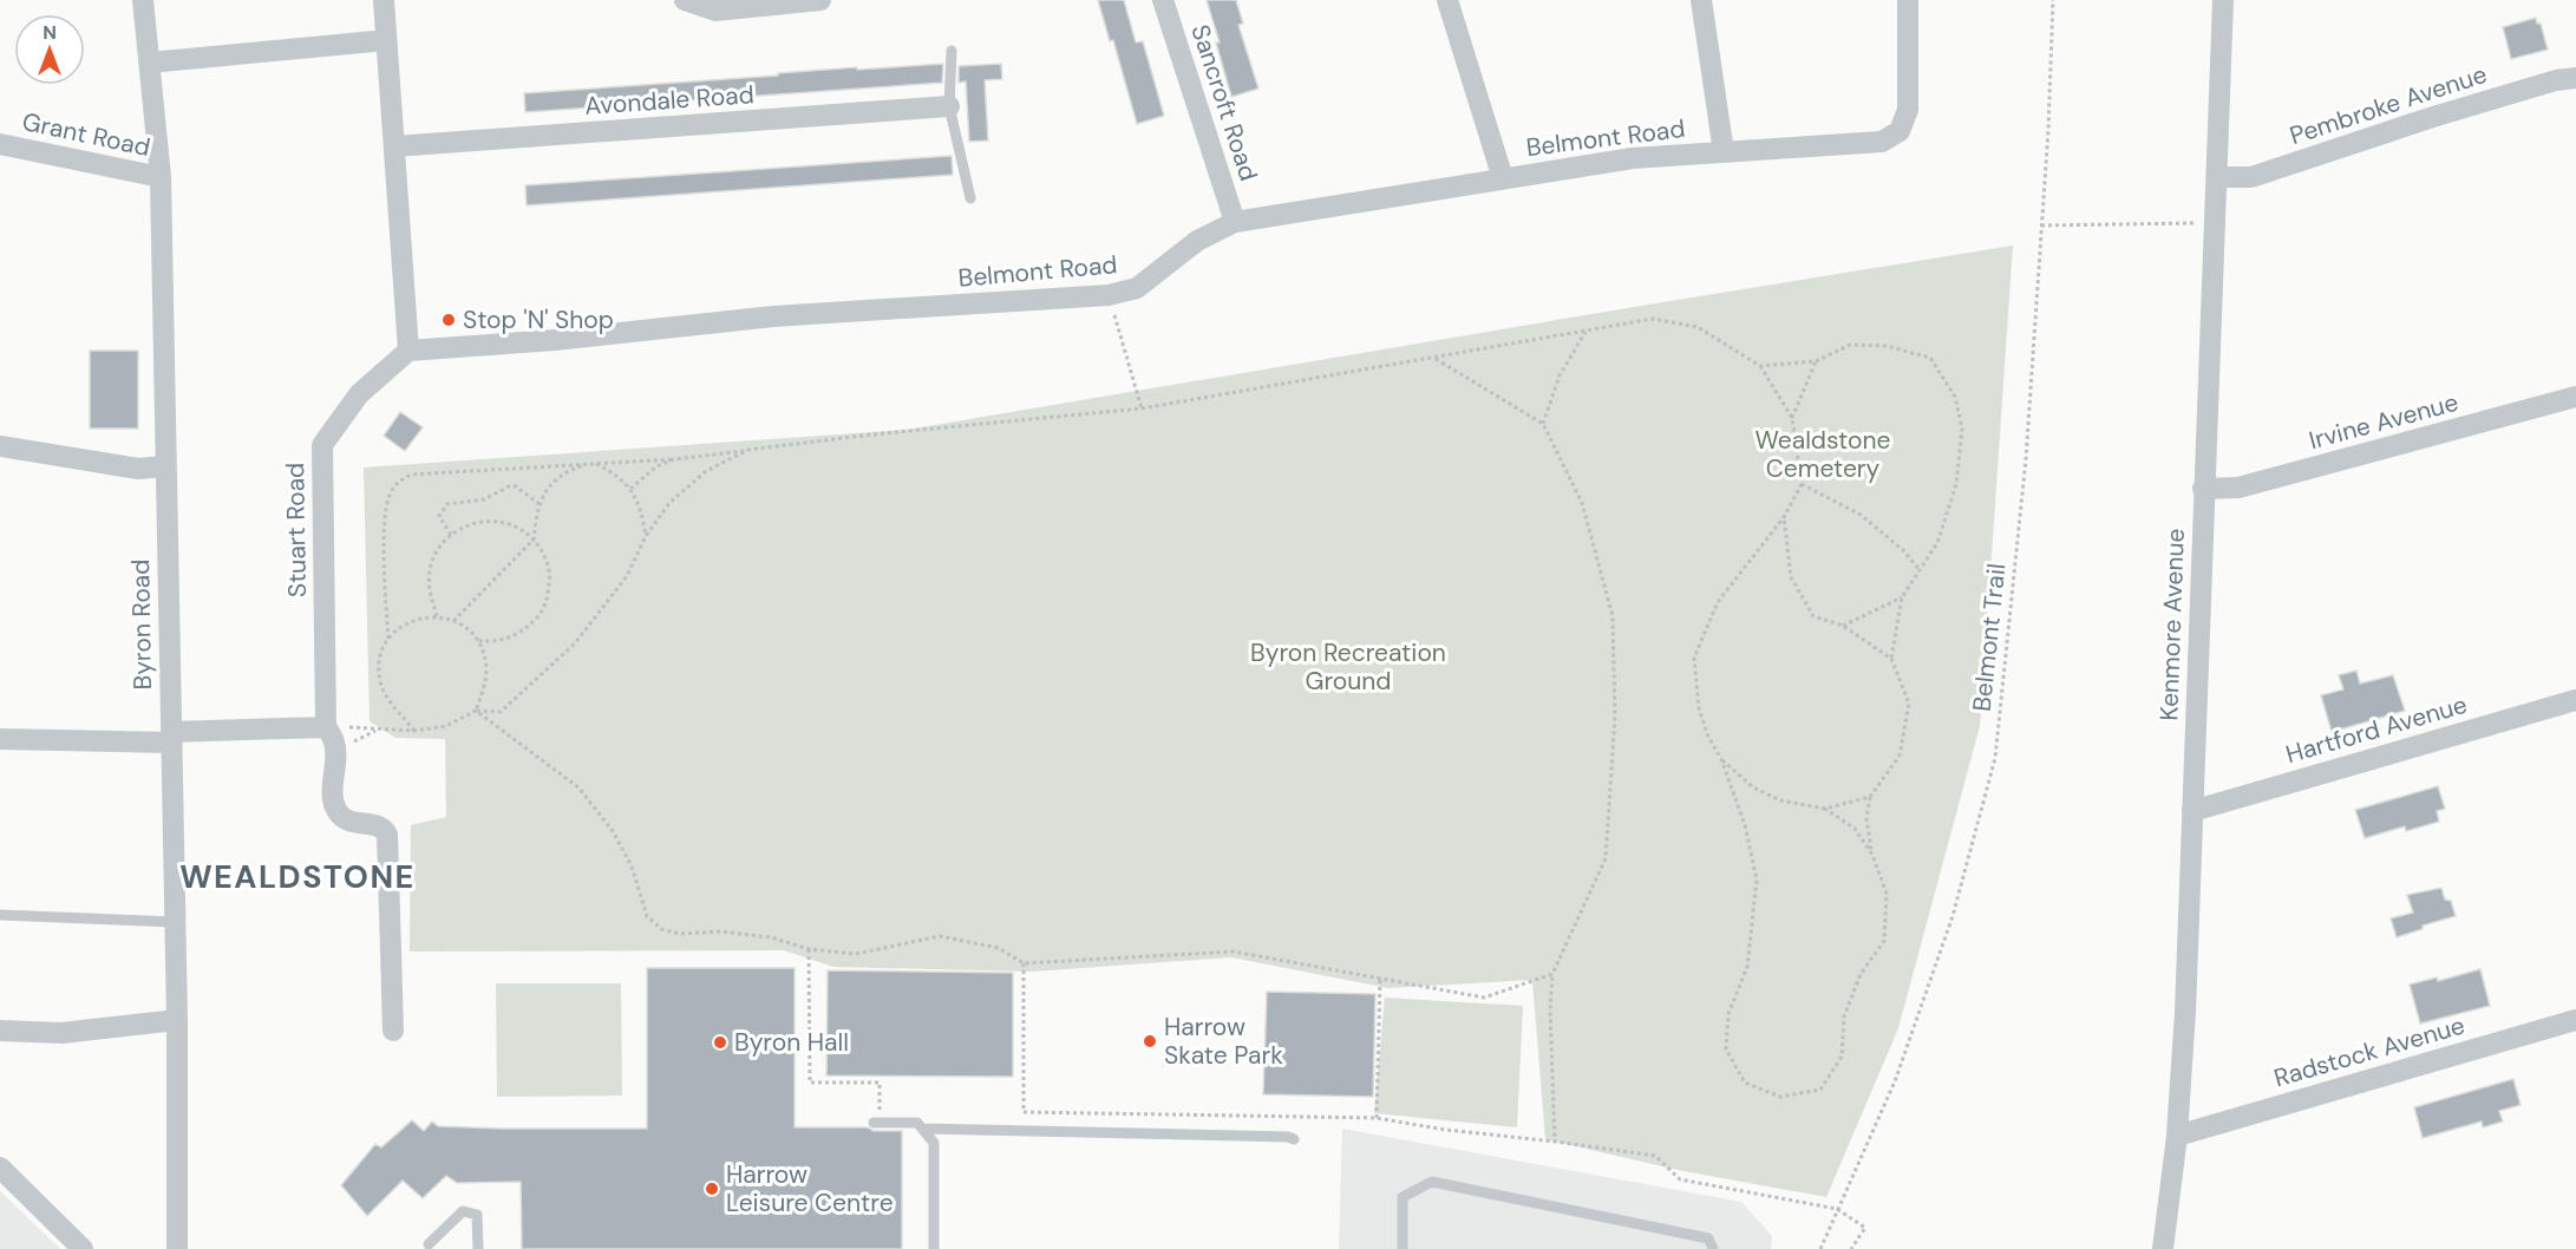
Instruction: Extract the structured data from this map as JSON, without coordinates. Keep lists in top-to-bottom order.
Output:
{
  "streets": {
    "street": [
      "Avondale Road",
      "Sancroft Road",
      "Pembroke Avenue",
      "Grant Road",
      "Belmont Road",
      "Irvine Avenue",
      "Stuart Road",
      "Byron Road",
      "Kenmore Avenue",
      "Hartford Avenue",
      "Radstock Avenue"
    ],
    "path": ["Belmont Trail"]
  },
  "crossings": [
    ["Sancroft Road", "Belmont Road"],
    ["Pembroke Avenue", "Kenmore Avenue"],
    ["Grant Road", "Byron Road"],
    ["Belmont Road", "Stuart Road"],
    ["Irvine Avenue", "Kenmore Avenue"],
    ["Kenmore Avenue", "Hartford Avenue"],
    ["Kenmore Avenue", "Radstock Avenue"]
  ],
  "districts": ["WEALDSTONE"],
  "parks": ["Wealdstone Cemetery", "Byron Recreation Ground"],
  "places": [
    "Stop 'N' Shop",
    "Harrow Skate Park",
    "Byron Hall",
    "Harrow Leisure Centre"
  ],
  "north": "top"
}
